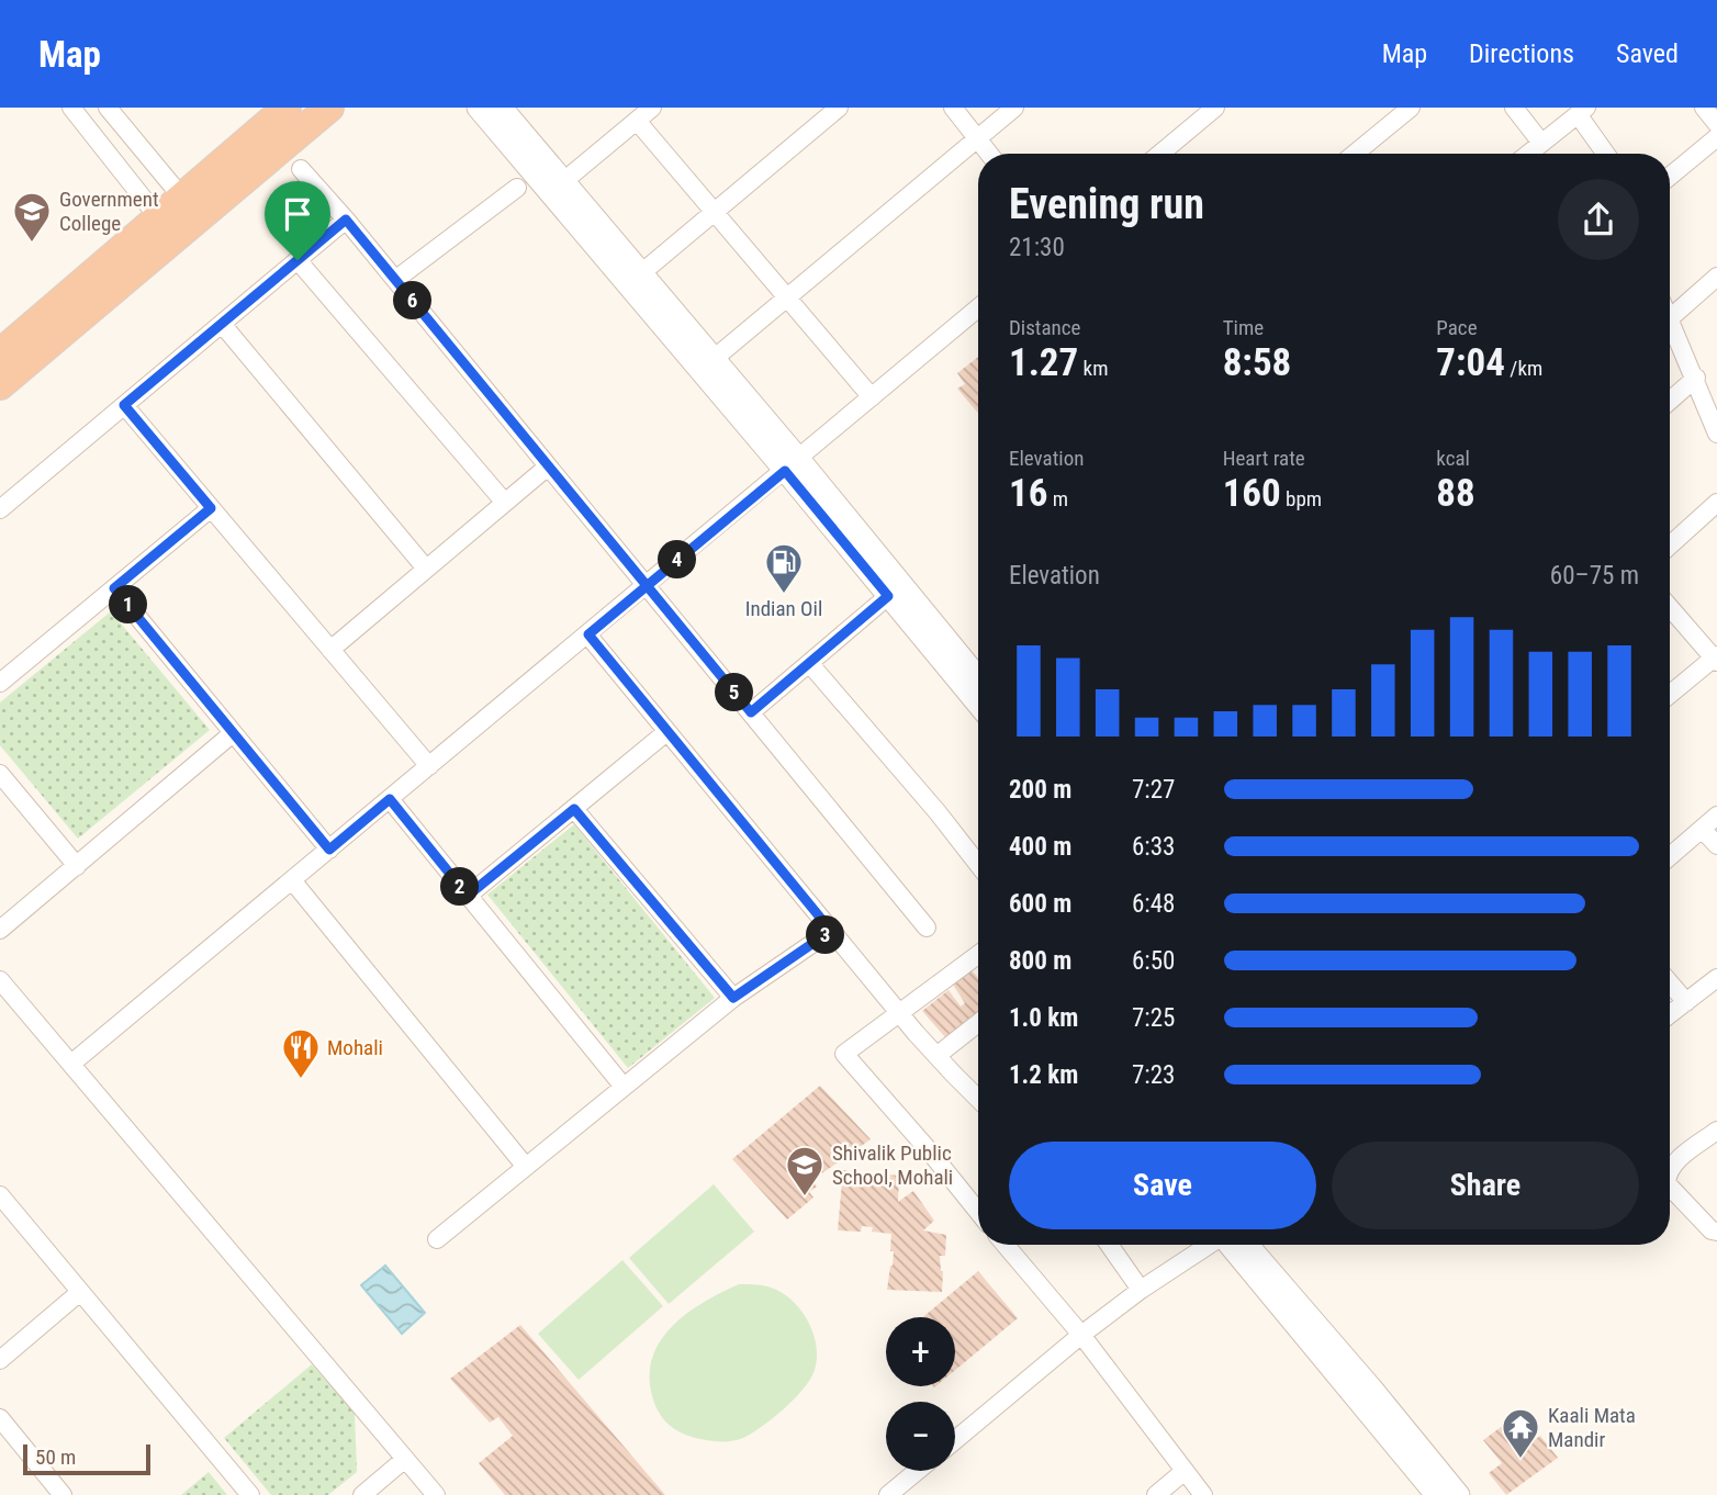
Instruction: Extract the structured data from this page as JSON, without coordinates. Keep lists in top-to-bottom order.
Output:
{
  "places": {
    "school or university": ["Government College", "Shivalik Public School, Mohali"],
    "fuel station": ["Indian Oil"],
    "restaurant": ["Mohali"],
    "temple": ["Kaali Mata Mandir"]
  },
  "scale_bar": "50 m",
  "page": {
    "header": "Map",
    "nav": ["Map", "Directions", "Saved"],
    "heading": ["Evening run", "21:30"],
    "pins": [
      "6",
      "4",
      "1",
      "5",
      "2",
      "3"
    ],
    "stats": [
      ["Distance", "1.27 km"],
      ["Time", "8:58"],
      ["Pace", "7:04 /km"],
      ["Elevation", "16 m"],
      ["Heart rate", "160 bpm"],
      ["kcal", "88"]
    ],
    "chart": ["Elevation", "60–75 m"],
    "list": [
      {
        "name": "200 m",
        "note": "7:27"
      },
      {
        "name": "400 m",
        "note": "6:33"
      },
      {
        "name": "600 m",
        "note": "6:48"
      },
      {
        "name": "800 m",
        "note": "6:50"
      },
      {
        "name": "1.0 km",
        "note": "7:25"
      },
      {
        "name": "1.2 km",
        "note": "7:23"
      }
    ],
    "buttons": ["Save", "Share"],
    "map_buttons": ["+", "−"],
    "scale": "50 m"
  }
}
